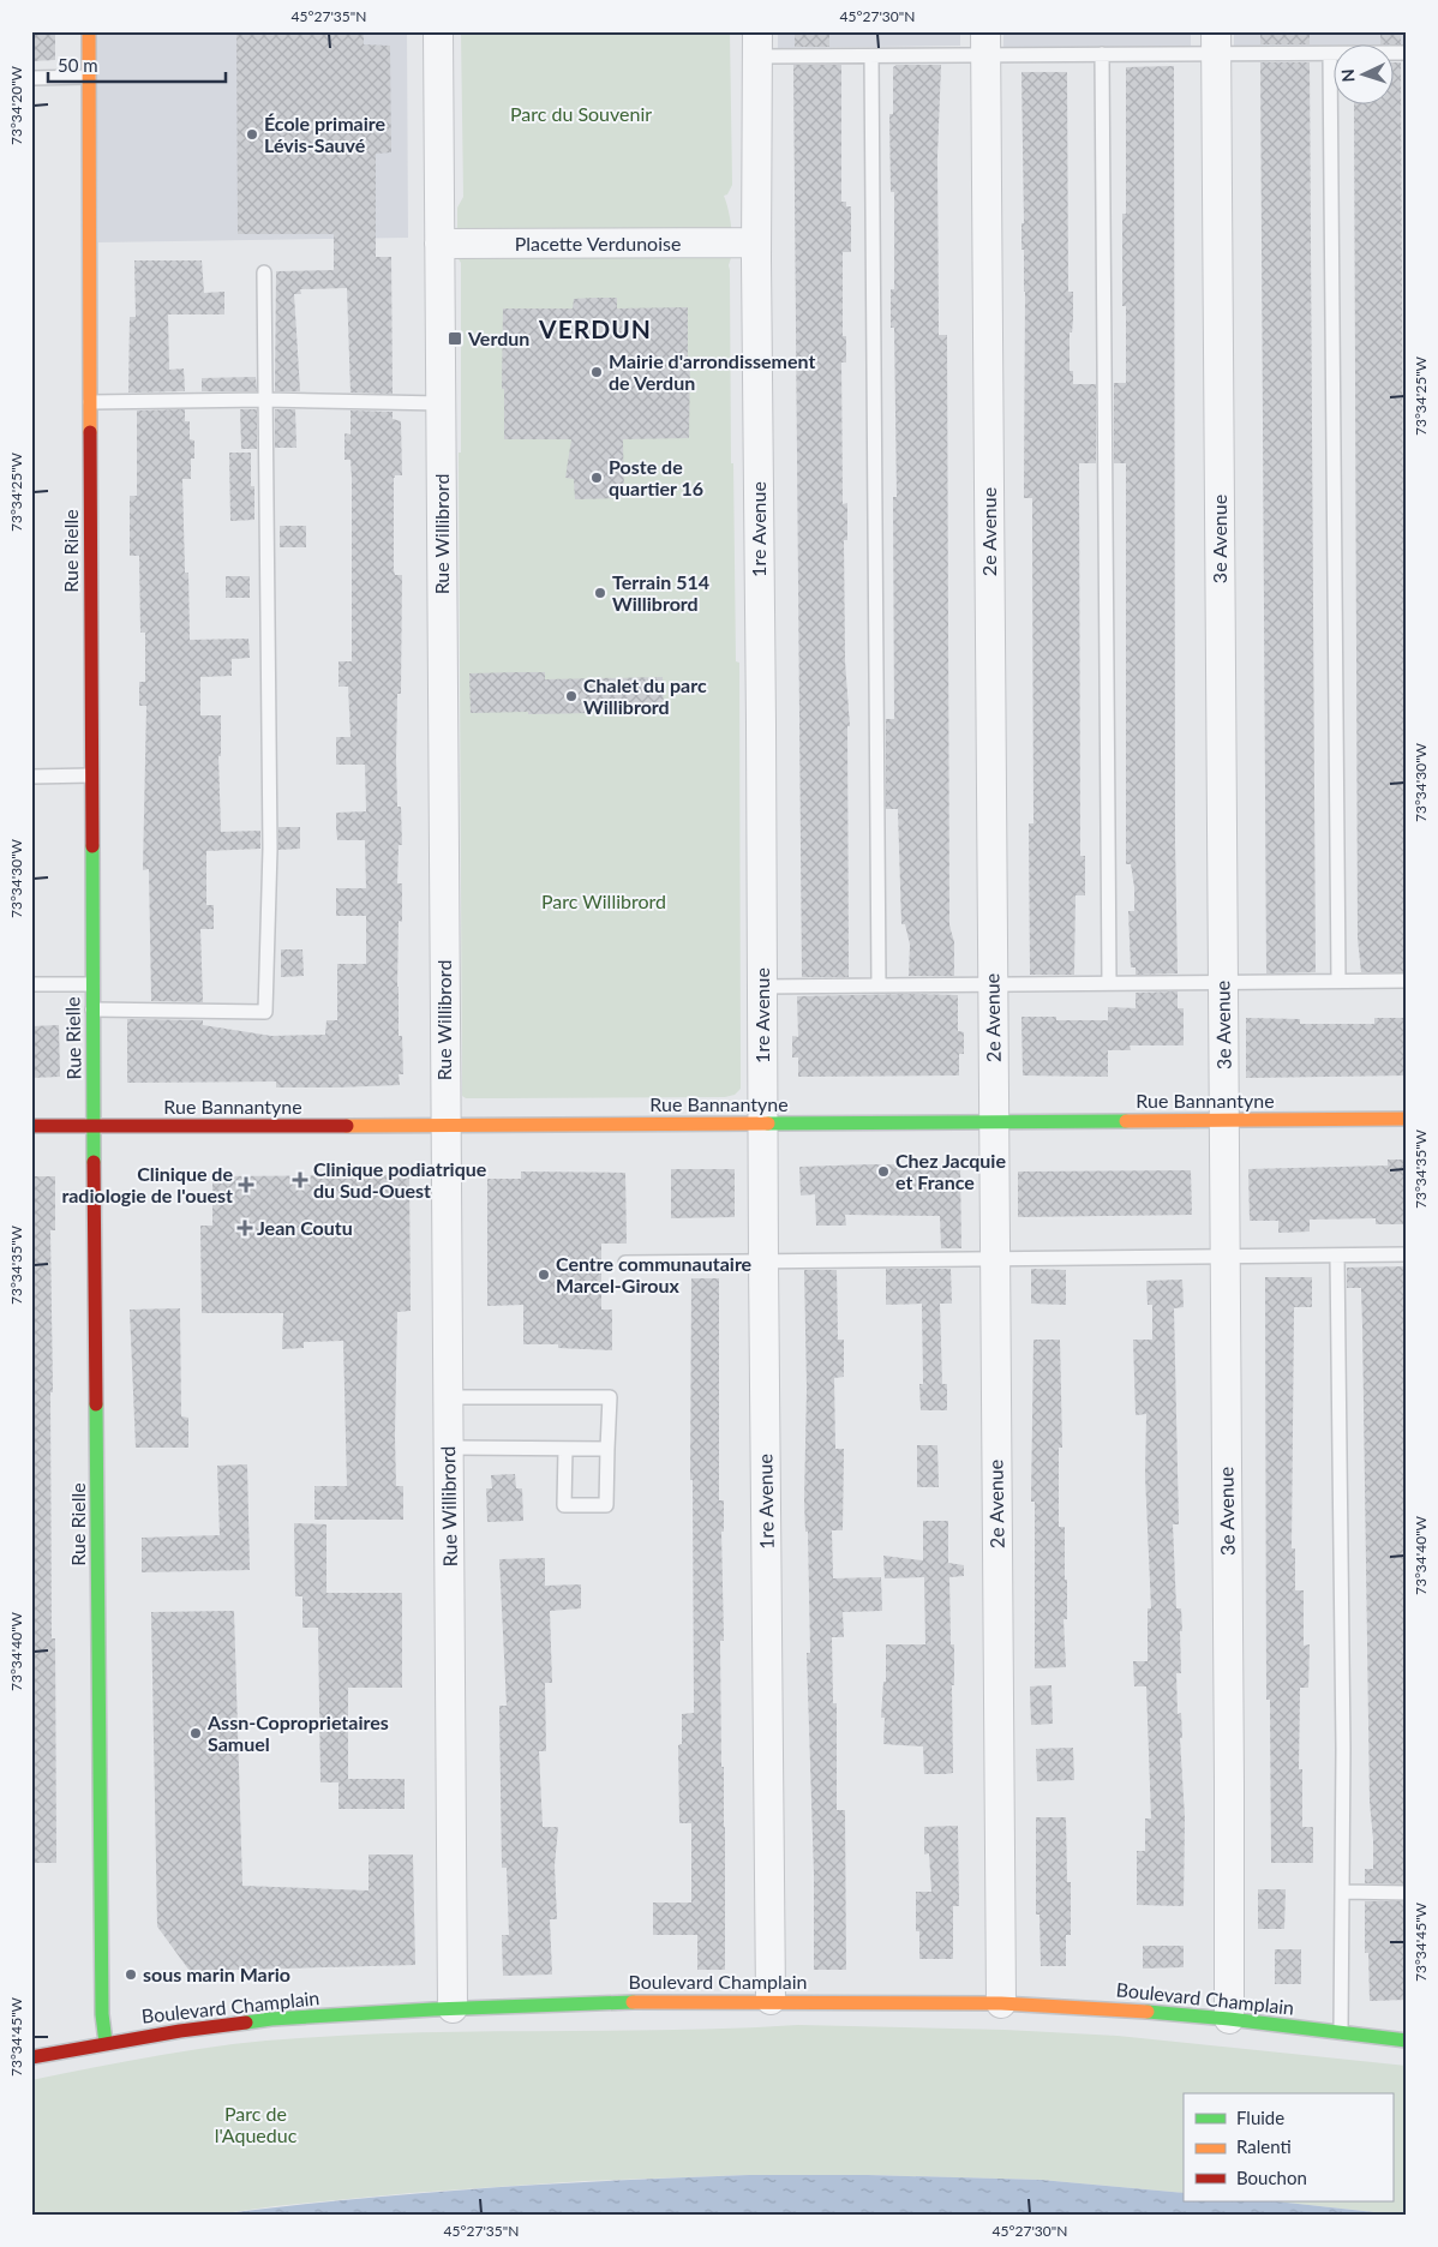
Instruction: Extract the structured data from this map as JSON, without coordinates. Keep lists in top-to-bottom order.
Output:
{
  "streets": {
    "street": [
      "Placette Verdunoise",
      "1re Avenue",
      "2e Avenue",
      "Rue Willibrord",
      "3e Avenue",
      "Rue Rielle",
      "Rue Bannantyne",
      "Boulevard Champlain"
    ]
  },
  "crossings": [
    ["Placette Verdunoise", "1re Avenue"],
    ["Placette Verdunoise", "Rue Willibrord"],
    ["1re Avenue", "Rue Bannantyne"],
    ["1re Avenue", "Boulevard Champlain"],
    ["2e Avenue", "Rue Bannantyne"],
    ["2e Avenue", "Boulevard Champlain"],
    ["Rue Willibrord", "Rue Bannantyne"],
    ["Rue Willibrord", "Boulevard Champlain"],
    ["3e Avenue", "Rue Bannantyne"],
    ["3e Avenue", "Boulevard Champlain"],
    ["Rue Rielle", "Rue Bannantyne"],
    ["Rue Rielle", "Boulevard Champlain"]
  ],
  "districts": ["VERDUN"],
  "parks": ["Parc du Souvenir", "Parc Willibrord", "Parc de l'Aqueduc"],
  "places": {
    "other": [
      "École primaire Lévis-Sauvé",
      "Mairie d'arrondissement de Verdun",
      "Poste de quartier 16",
      "Terrain 514 Willibrord",
      "Chalet du parc Willibrord",
      "Chez Jacquie et France",
      "Centre communautaire Marcel-Giroux",
      "Assn-Coproprietaires Samuel",
      "sous marin Mario"
    ],
    "transit": ["Verdun"],
    "health": ["Clinique podiatrique du Sud-Ouest", "Clinique de radiologie de l'ouest", "Jean Coutu"]
  },
  "legend": ["Fluide", "Ralenti", "Bouchon"],
  "scale_bar": "50 m",
  "north": "left",
  "coordinates": [
    "45°27'35\"N",
    "45°27'30\"N",
    "73°34'20\"W",
    "73°34'25\"W",
    "73°34'30\"W",
    "73°34'35\"W",
    "73°34'40\"W",
    "73°34'45\"W"
  ]
}
